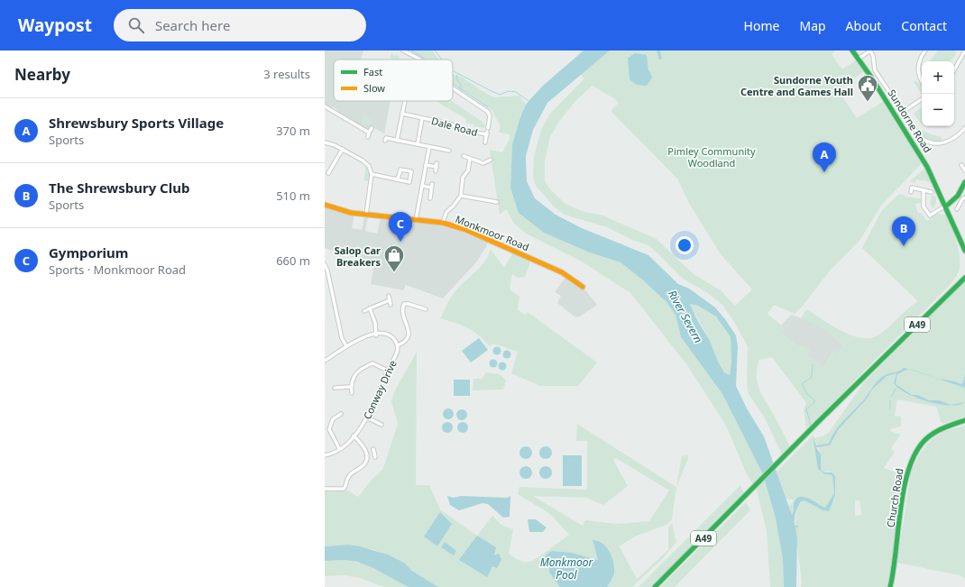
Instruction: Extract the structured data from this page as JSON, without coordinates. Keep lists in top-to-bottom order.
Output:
{
  "streets": {
    "main road": [
      "Sundorne Road",
      "Monkmoor Road",
      "A49",
      "Church Road"
    ],
    "street": ["Dale Road", "Conway Drive"]
  },
  "water": ["River Severn", "Monkmoor Pool"],
  "parks": ["Pimley Community Woodland"],
  "places": {
    "public building": ["Sundorne Youth Centre and Games Hall"],
    "shop": ["Salop Car Breakers"]
  },
  "legend": ["Fast", "Slow"],
  "page": {
    "header": "Waypost",
    "search": "Search here",
    "nav": [
      "Home",
      "Map",
      "About",
      "Contact"
    ],
    "heading": ["Nearby", "3 results"],
    "map_buttons": ["+", "−"],
    "list": [
      {
        "mark": "A",
        "name": "Shrewsbury Sports Village",
        "note": "Sports",
        "value": "370 m"
      },
      {
        "mark": "B",
        "name": "The Shrewsbury Club",
        "note": "Sports",
        "value": "510 m"
      },
      {
        "mark": "C",
        "name": "Gymporium",
        "note": "Sports · Monkmoor Road",
        "value": "660 m"
      }
    ],
    "pins": ["A", "C", "B"]
  }
}
